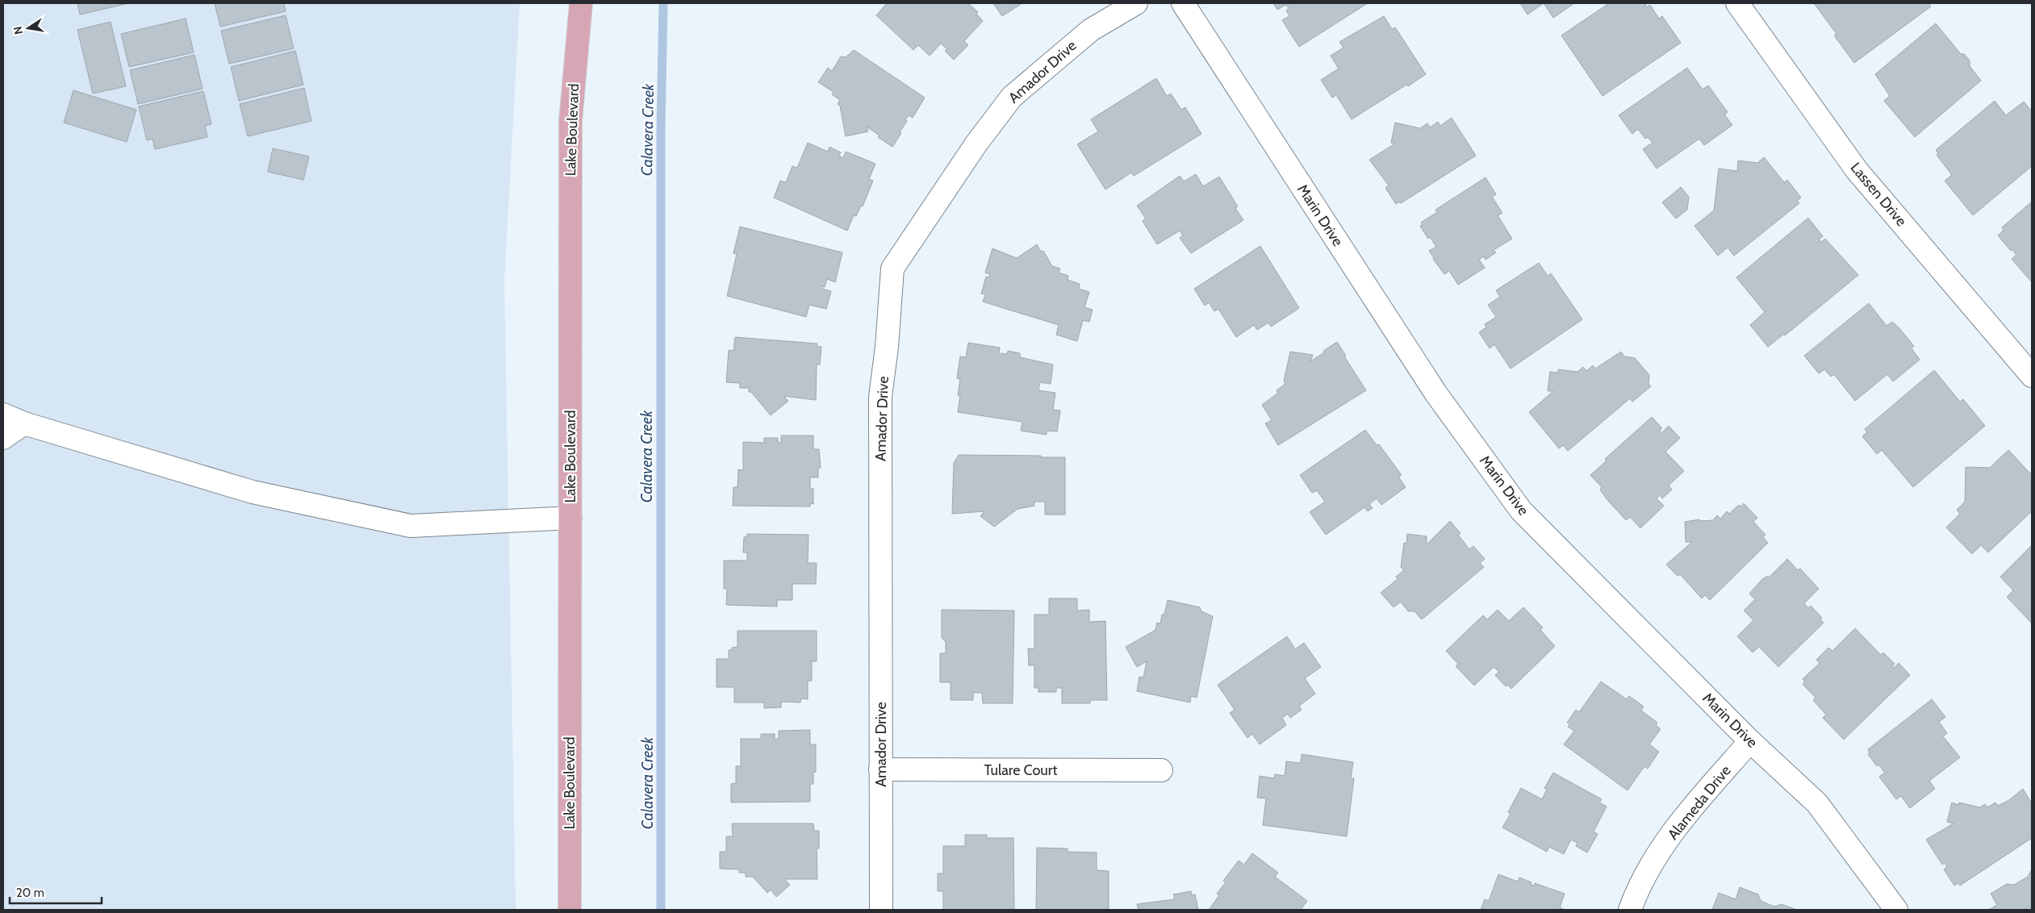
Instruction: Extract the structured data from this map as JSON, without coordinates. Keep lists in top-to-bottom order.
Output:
{
  "streets": {
    "main road": ["Lake Boulevard"],
    "street": [
      "Amador Drive",
      "Lassen Drive",
      "Marin Drive",
      "Tulare Court",
      "Alameda Drive"
    ]
  },
  "crossings": [
    ["Amador Drive", "Tulare Court"],
    ["Marin Drive", "Alameda Drive"]
  ],
  "water": ["Calavera Creek"],
  "scale_bar": "20 m",
  "north": "left"
}
